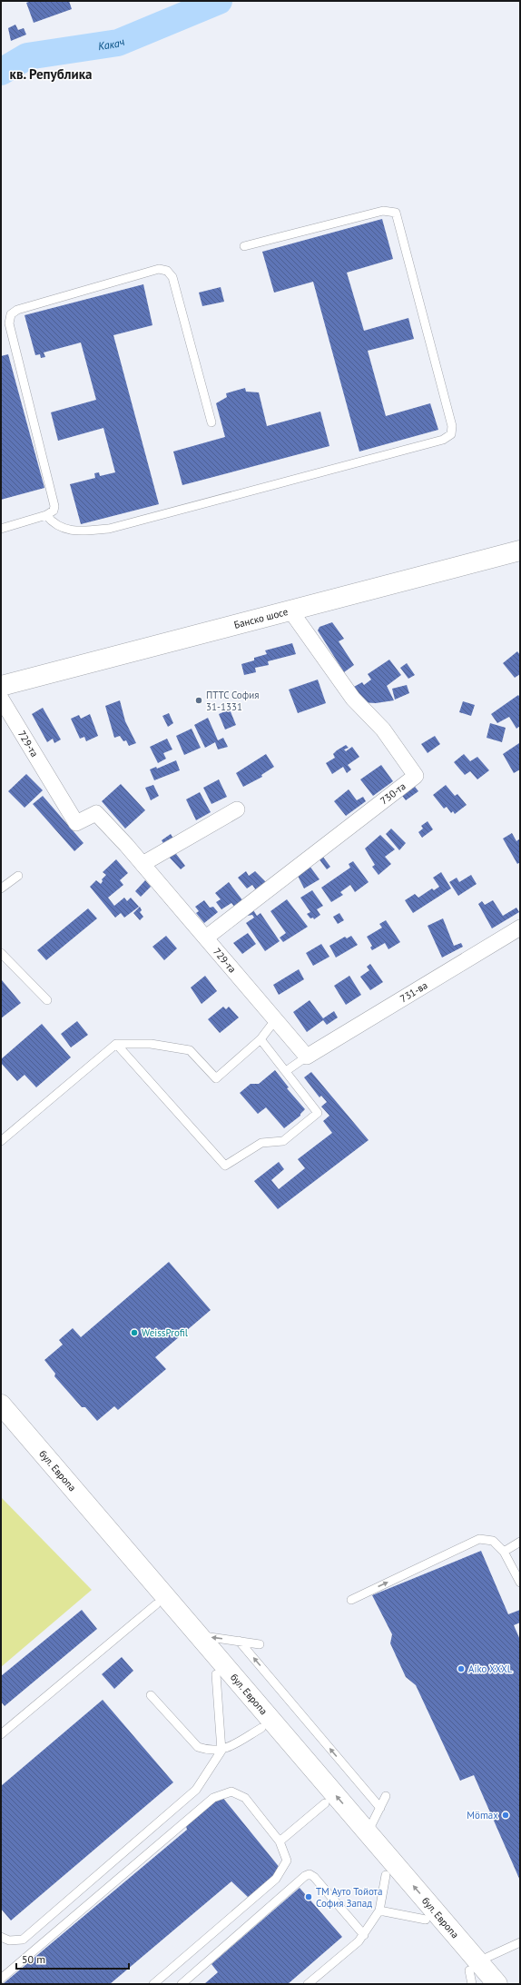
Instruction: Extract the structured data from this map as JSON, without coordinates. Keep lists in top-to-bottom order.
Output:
{
  "streets": {
    "main road": ["Банско шосе", "бул. Европа"],
    "street": ["729-та", "730-та", "731-ва"]
  },
  "crossings": [
    ["Банско шосе", "730-та"],
    ["729-та", "730-та"],
    ["729-та", "731-ва"]
  ],
  "districts": ["кв. Република"],
  "water": ["Какач"],
  "places": [
    "ПТТС София 31-1331",
    "WeissProfil",
    "Aiko XXXL",
    "Mömax",
    "ТМ Ауто Тойота София Запад"
  ],
  "scale_bar": "50 m"
}
